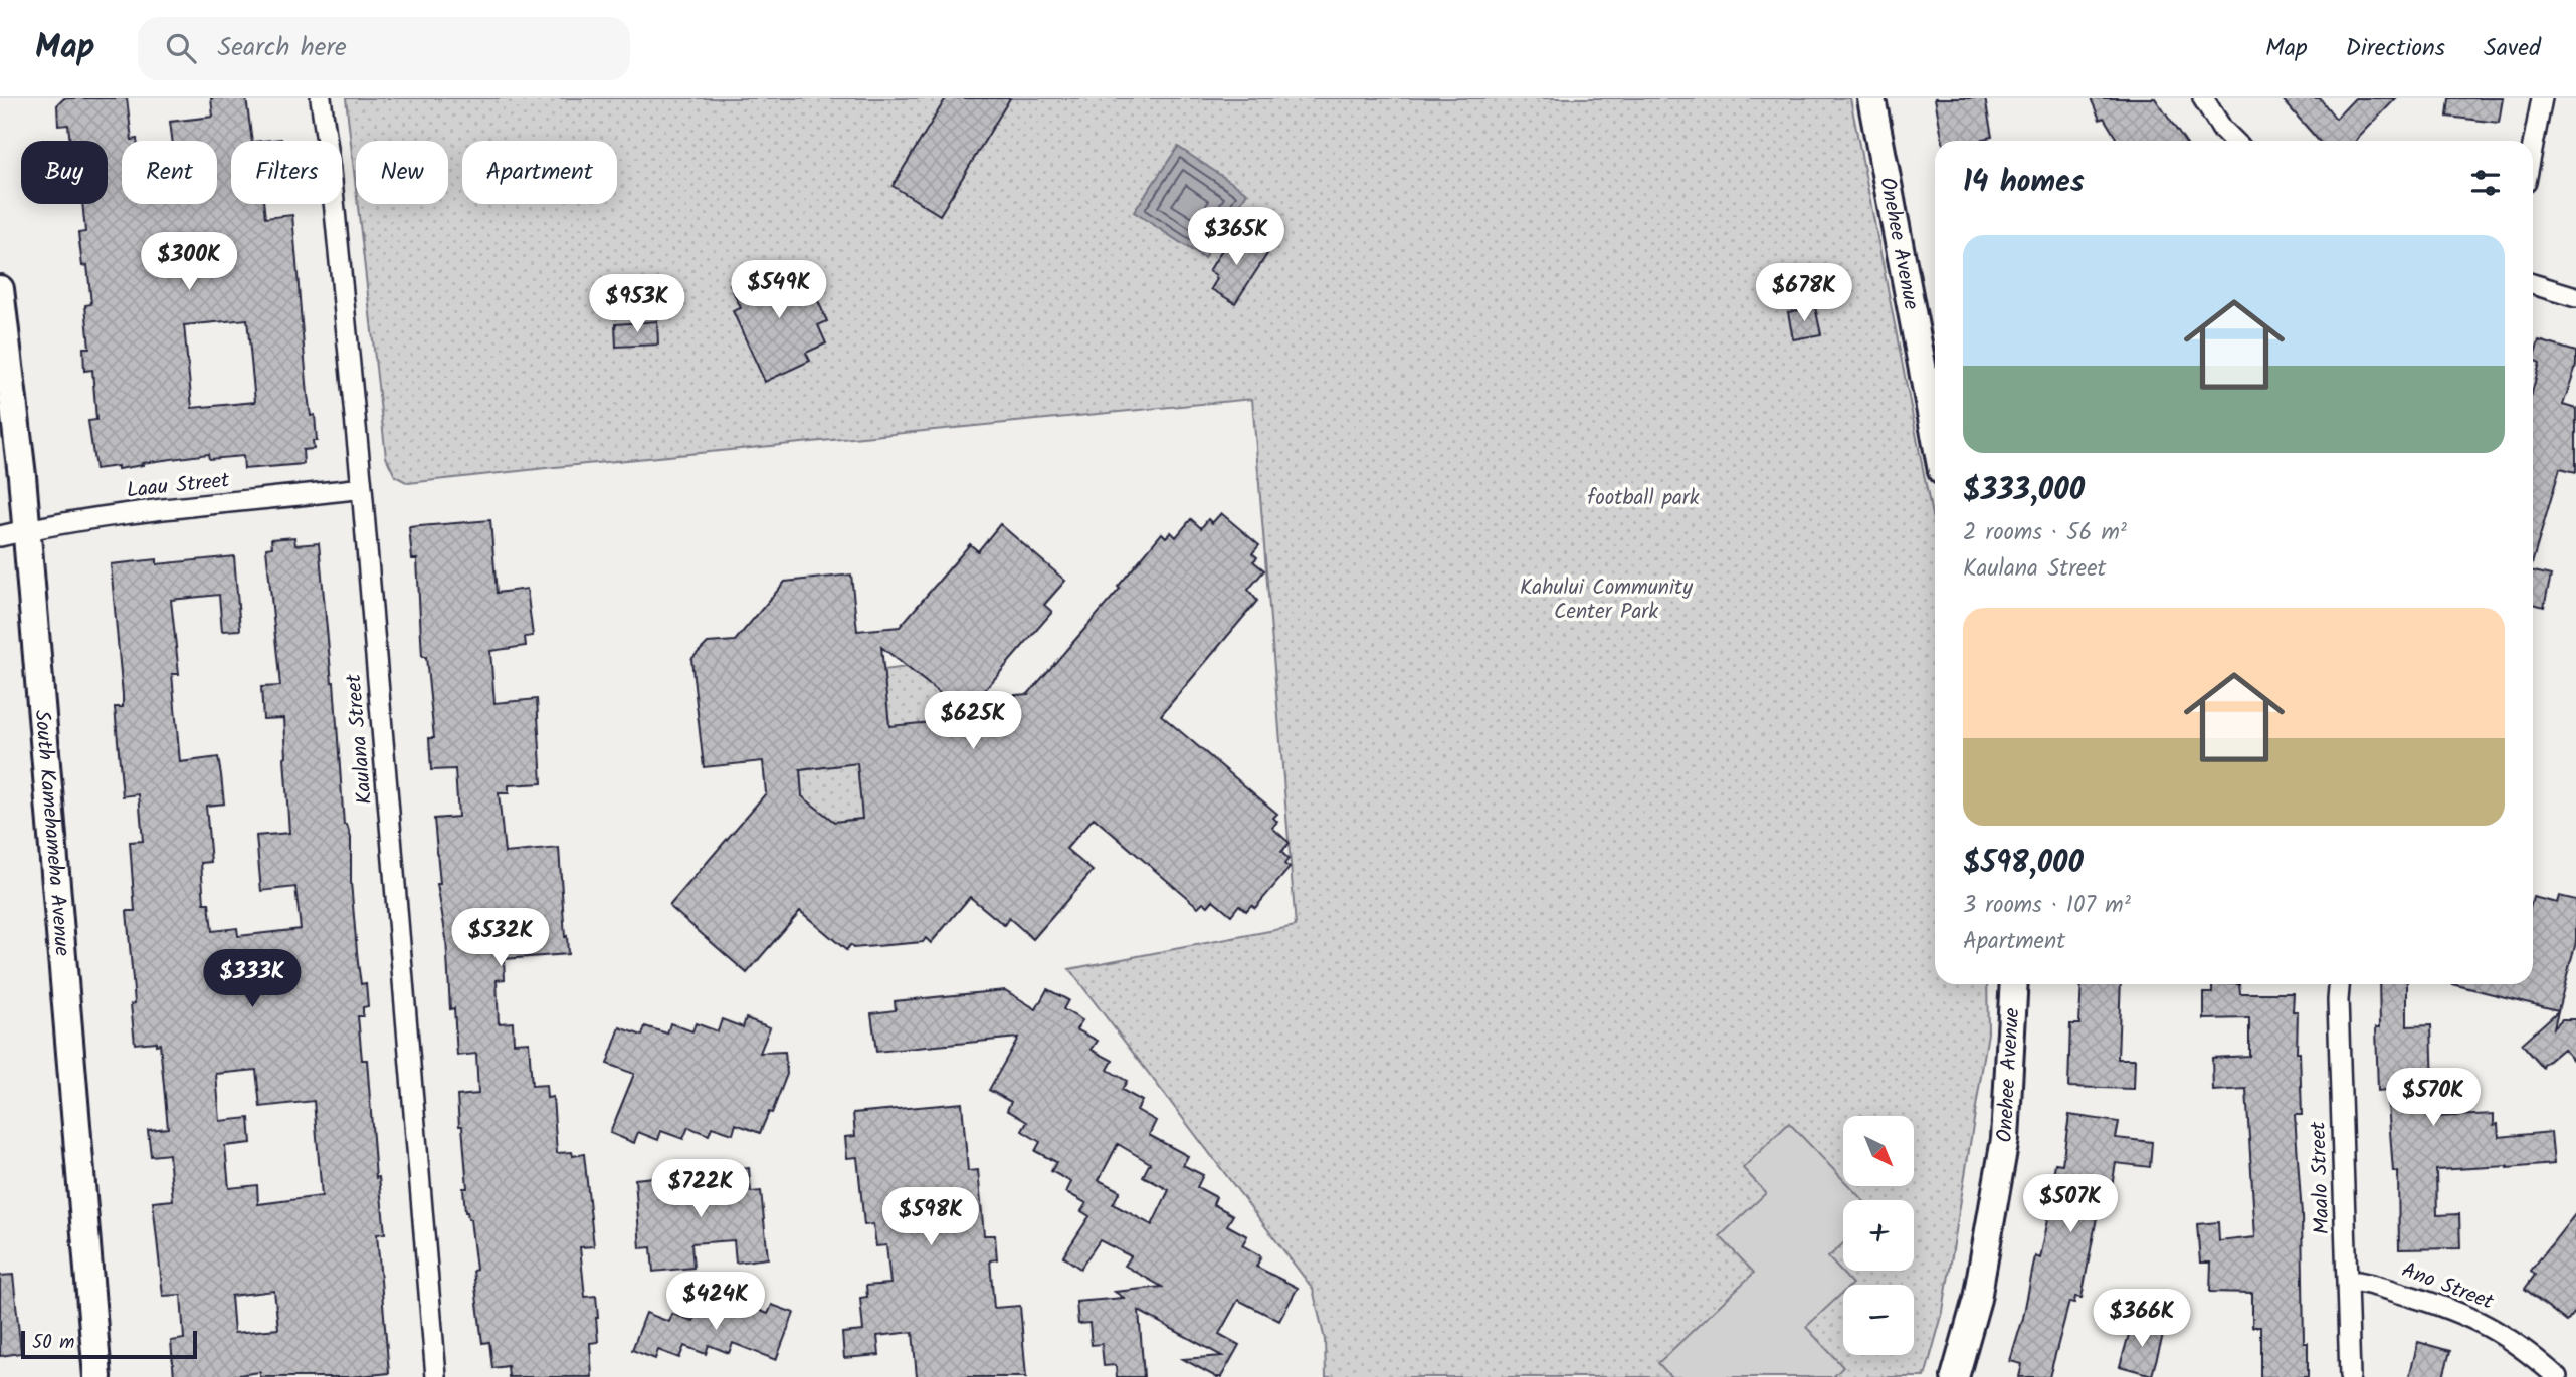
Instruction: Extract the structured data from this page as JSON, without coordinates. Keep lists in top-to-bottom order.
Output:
{
  "streets": {
    "street": [
      "Onehee Avenue",
      "Laau Street",
      "Kaulana Street",
      "South Kamehameha Avenue",
      "Maalo Street",
      "Ano Street"
    ]
  },
  "crossings": [
    ["Laau Street", "Kaulana Street"],
    ["Laau Street", "South Kamehameha Avenue"],
    ["Maalo Street", "Ano Street"]
  ],
  "parks": ["football park", "Kahului Community Center Park"],
  "scale_bar": "50 m",
  "north": "bottom right",
  "page": {
    "header": "Map",
    "search": "Search here",
    "nav": ["Map", "Directions", "Saved"],
    "chip": [
      "Buy",
      "Rent",
      "Filters",
      "New",
      "Apartment"
    ],
    "heading": "14 homes",
    "price": [
      "$365K",
      "$300K",
      "$549K",
      "$678K",
      "$953K",
      "$625K",
      "$532K",
      "$333K",
      "$570K",
      "$722K",
      "$507K",
      "$598K",
      "$424K",
      "$366K"
    ],
    "list": [
      {
        "name": "$333,000",
        "note": "2 rooms · 56 m² · Kaulana Street"
      },
      {
        "name": "$598,000",
        "note": "3 rooms · 107 m² · Apartment"
      }
    ],
    "map_buttons": ["+", "−"],
    "scale": "50 m"
  }
}
